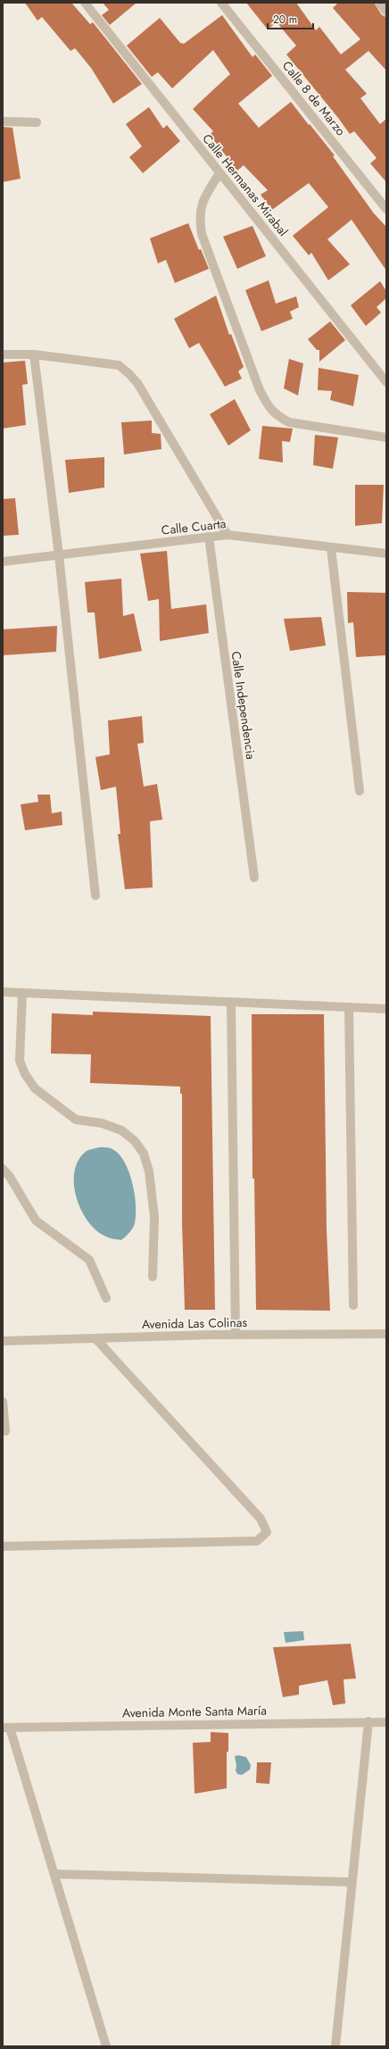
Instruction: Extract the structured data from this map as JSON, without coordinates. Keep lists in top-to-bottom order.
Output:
{
  "streets": {
    "street": [
      "Calle 8 de Marzo",
      "Calle Hermanas Mirabal",
      "Calle Cuarta",
      "Calle Independencia",
      "Avenida Las Colinas",
      "Avenida Monte Santa María"
    ]
  },
  "crossings": [
    ["Calle Cuarta", "Calle Independencia"]
  ],
  "scale_bar": "20 m"
}
